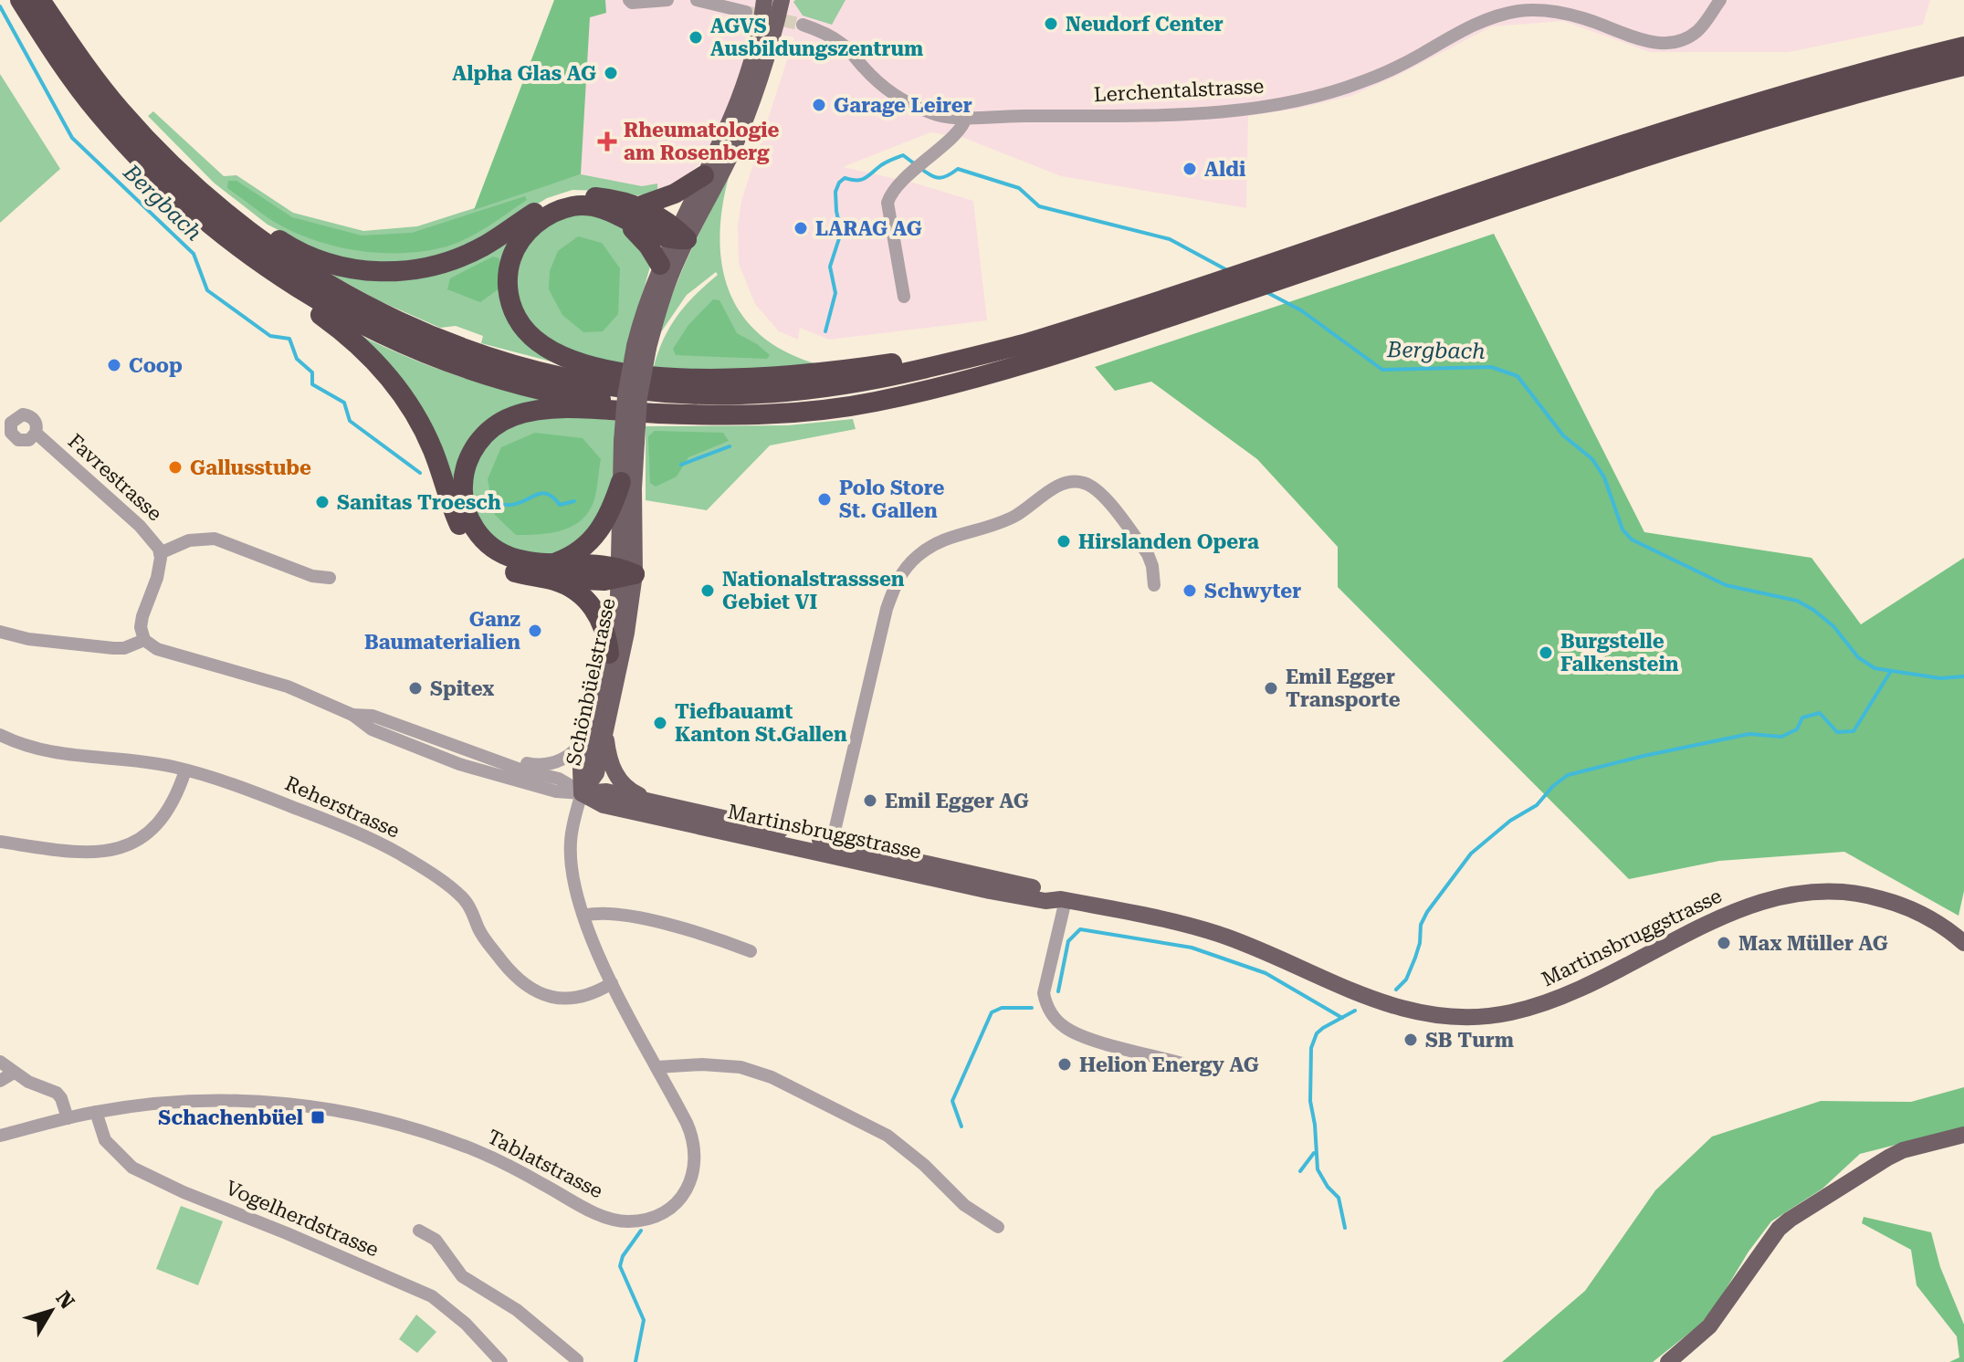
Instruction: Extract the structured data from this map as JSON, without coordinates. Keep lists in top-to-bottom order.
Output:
{
  "streets": {
    "main road": ["Schönbüelstrasse", "Martinsbruggstrasse"],
    "street": [
      "Lerchentalstrasse",
      "Favrestrasse",
      "Reherstrasse",
      "Tablatstrasse",
      "Vogelherdstrasse"
    ]
  },
  "crossings": [
    ["Favrestrasse", "Martinsbruggstrasse"],
    ["Schönbüelstrasse", "Martinsbruggstrasse"],
    ["Schönbüelstrasse", "Tablatstrasse"],
    ["Reherstrasse", "Tablatstrasse"],
    ["Martinsbruggstrasse", "Tablatstrasse"],
    ["Tablatstrasse", "Vogelherdstrasse"]
  ],
  "water": ["Bergbach"],
  "places": {
    "other": [
      "Neudorf Center",
      "AGVS Ausbildungszentrum",
      "Alpha Glas AG",
      "Garage Leirer",
      "Aldi",
      "LARAG AG",
      "Coop",
      "Gallusstube",
      "Polo Store St. Gallen",
      "Sanitas Troesch",
      "Hirslanden Opera",
      "Nationalstrasssen Gebiet VI",
      "Schwyter",
      "Ganz Baumaterialien",
      "Burgstelle Falkenstein",
      "Spitex",
      "Emil Egger Transporte",
      "Tiefbauamt Kanton St.Gallen",
      "Emil Egger AG",
      "Max Müller AG",
      "SB Turm",
      "Helion Energy AG"
    ],
    "health": ["Rheumatologie am Rosenberg"],
    "transit": ["Schachenbüel"]
  },
  "north": "top right"
}
